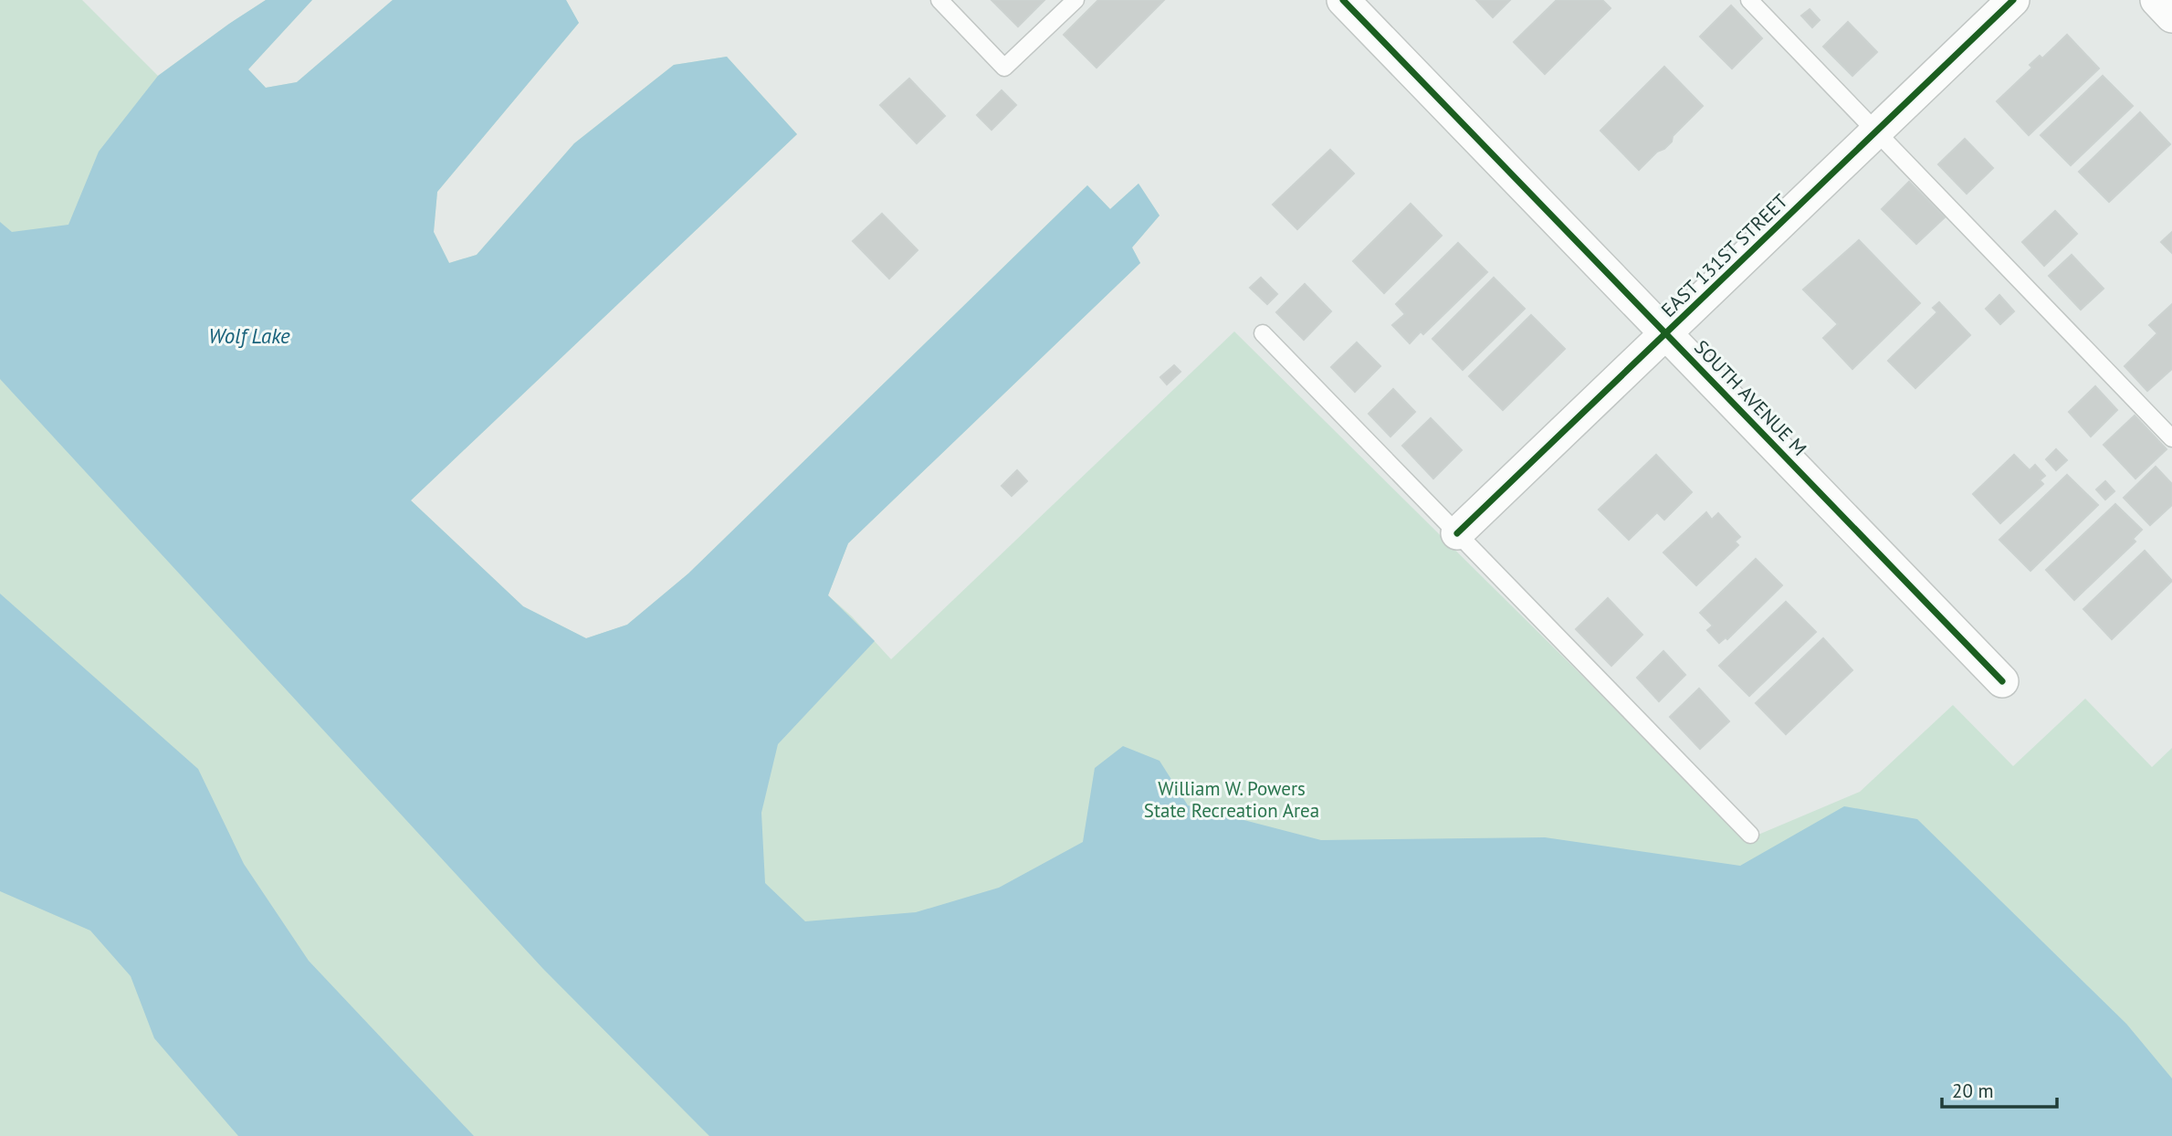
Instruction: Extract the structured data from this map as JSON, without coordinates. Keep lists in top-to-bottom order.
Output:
{
  "streets": {
    "street": ["EAST 131ST STREET", "SOUTH AVENUE M"]
  },
  "crossings": [
    ["EAST 131ST STREET", "SOUTH AVENUE M"]
  ],
  "water": ["Wolf Lake"],
  "parks": ["William W. Powers State Recreation Area"],
  "scale_bar": "20 m"
}
